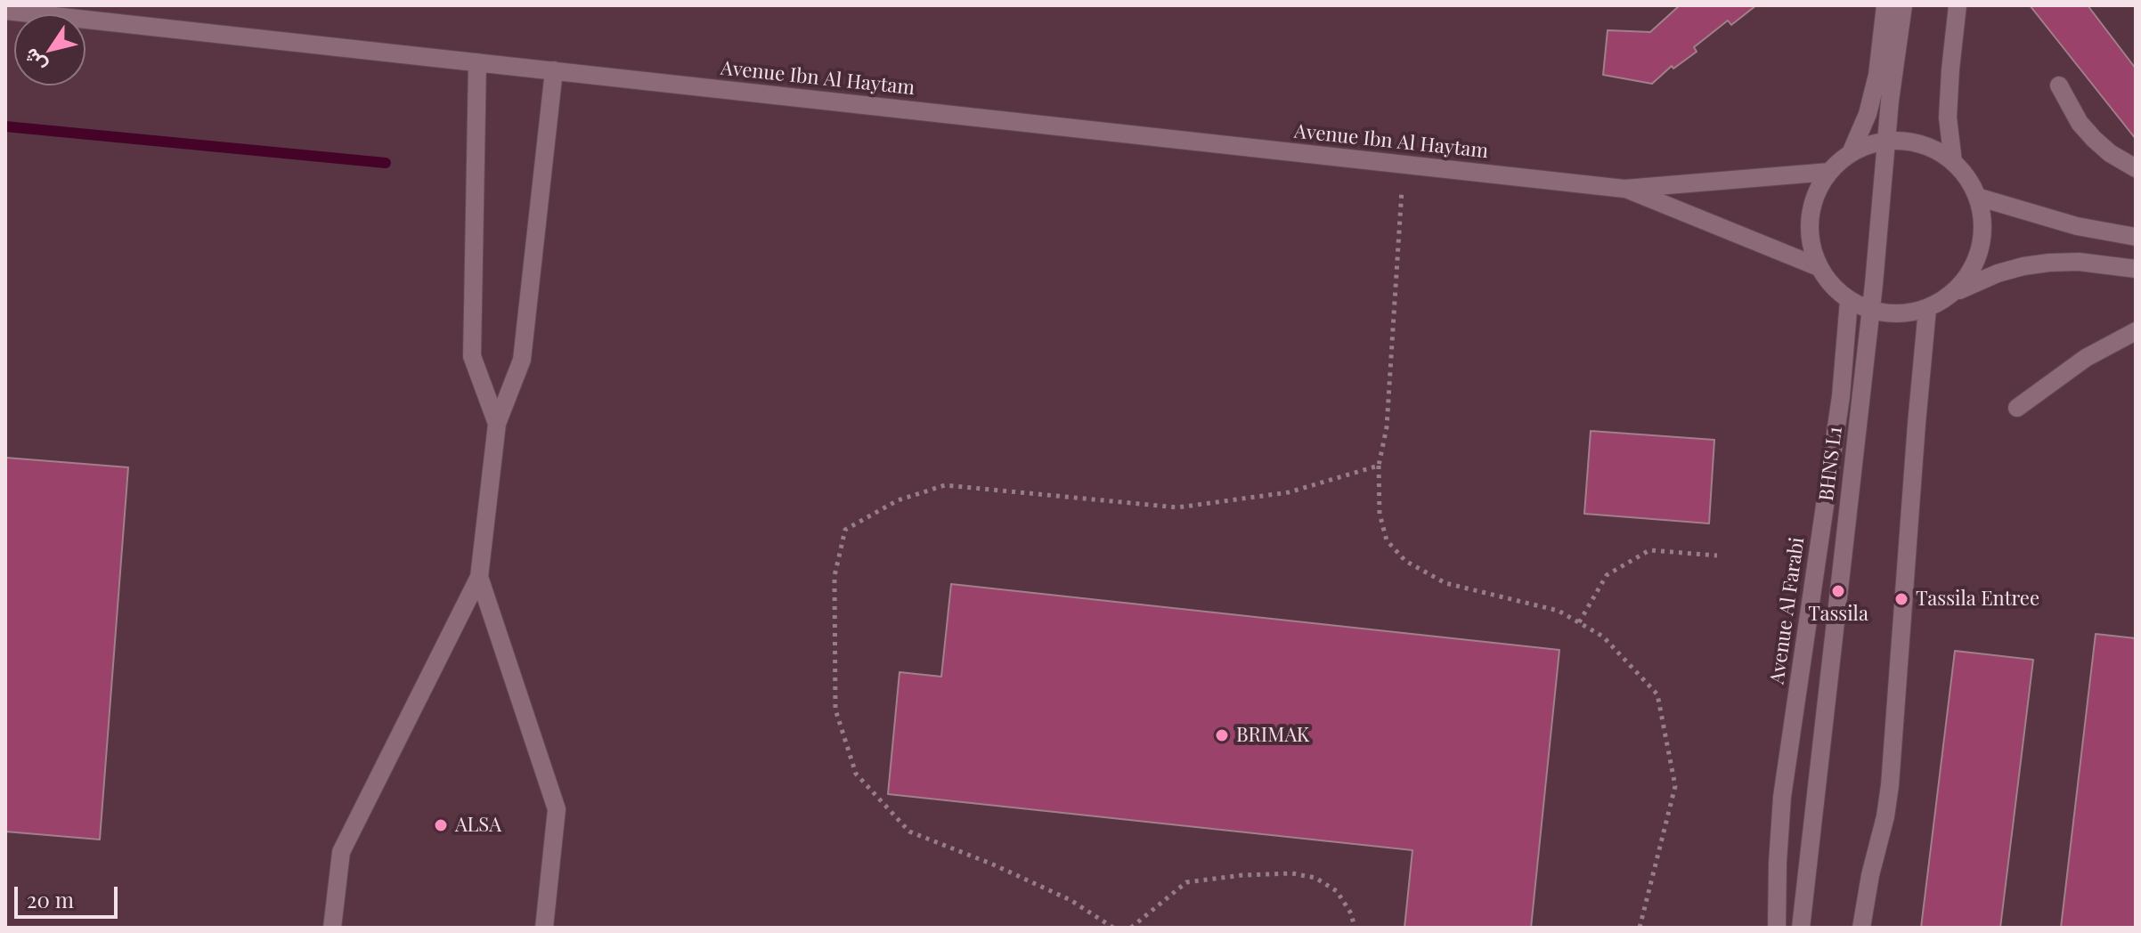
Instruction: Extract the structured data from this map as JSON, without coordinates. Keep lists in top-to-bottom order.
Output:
{
  "streets": {
    "street": ["Avenue Ibn Al Haytam", "BHNS L1", "Avenue Al Farabi"]
  },
  "places": [
    "Tassila",
    "Tassila Entree",
    "BRIMAK",
    "ALSA"
  ],
  "scale_bar": "20 m",
  "north": "bottom left"
}
